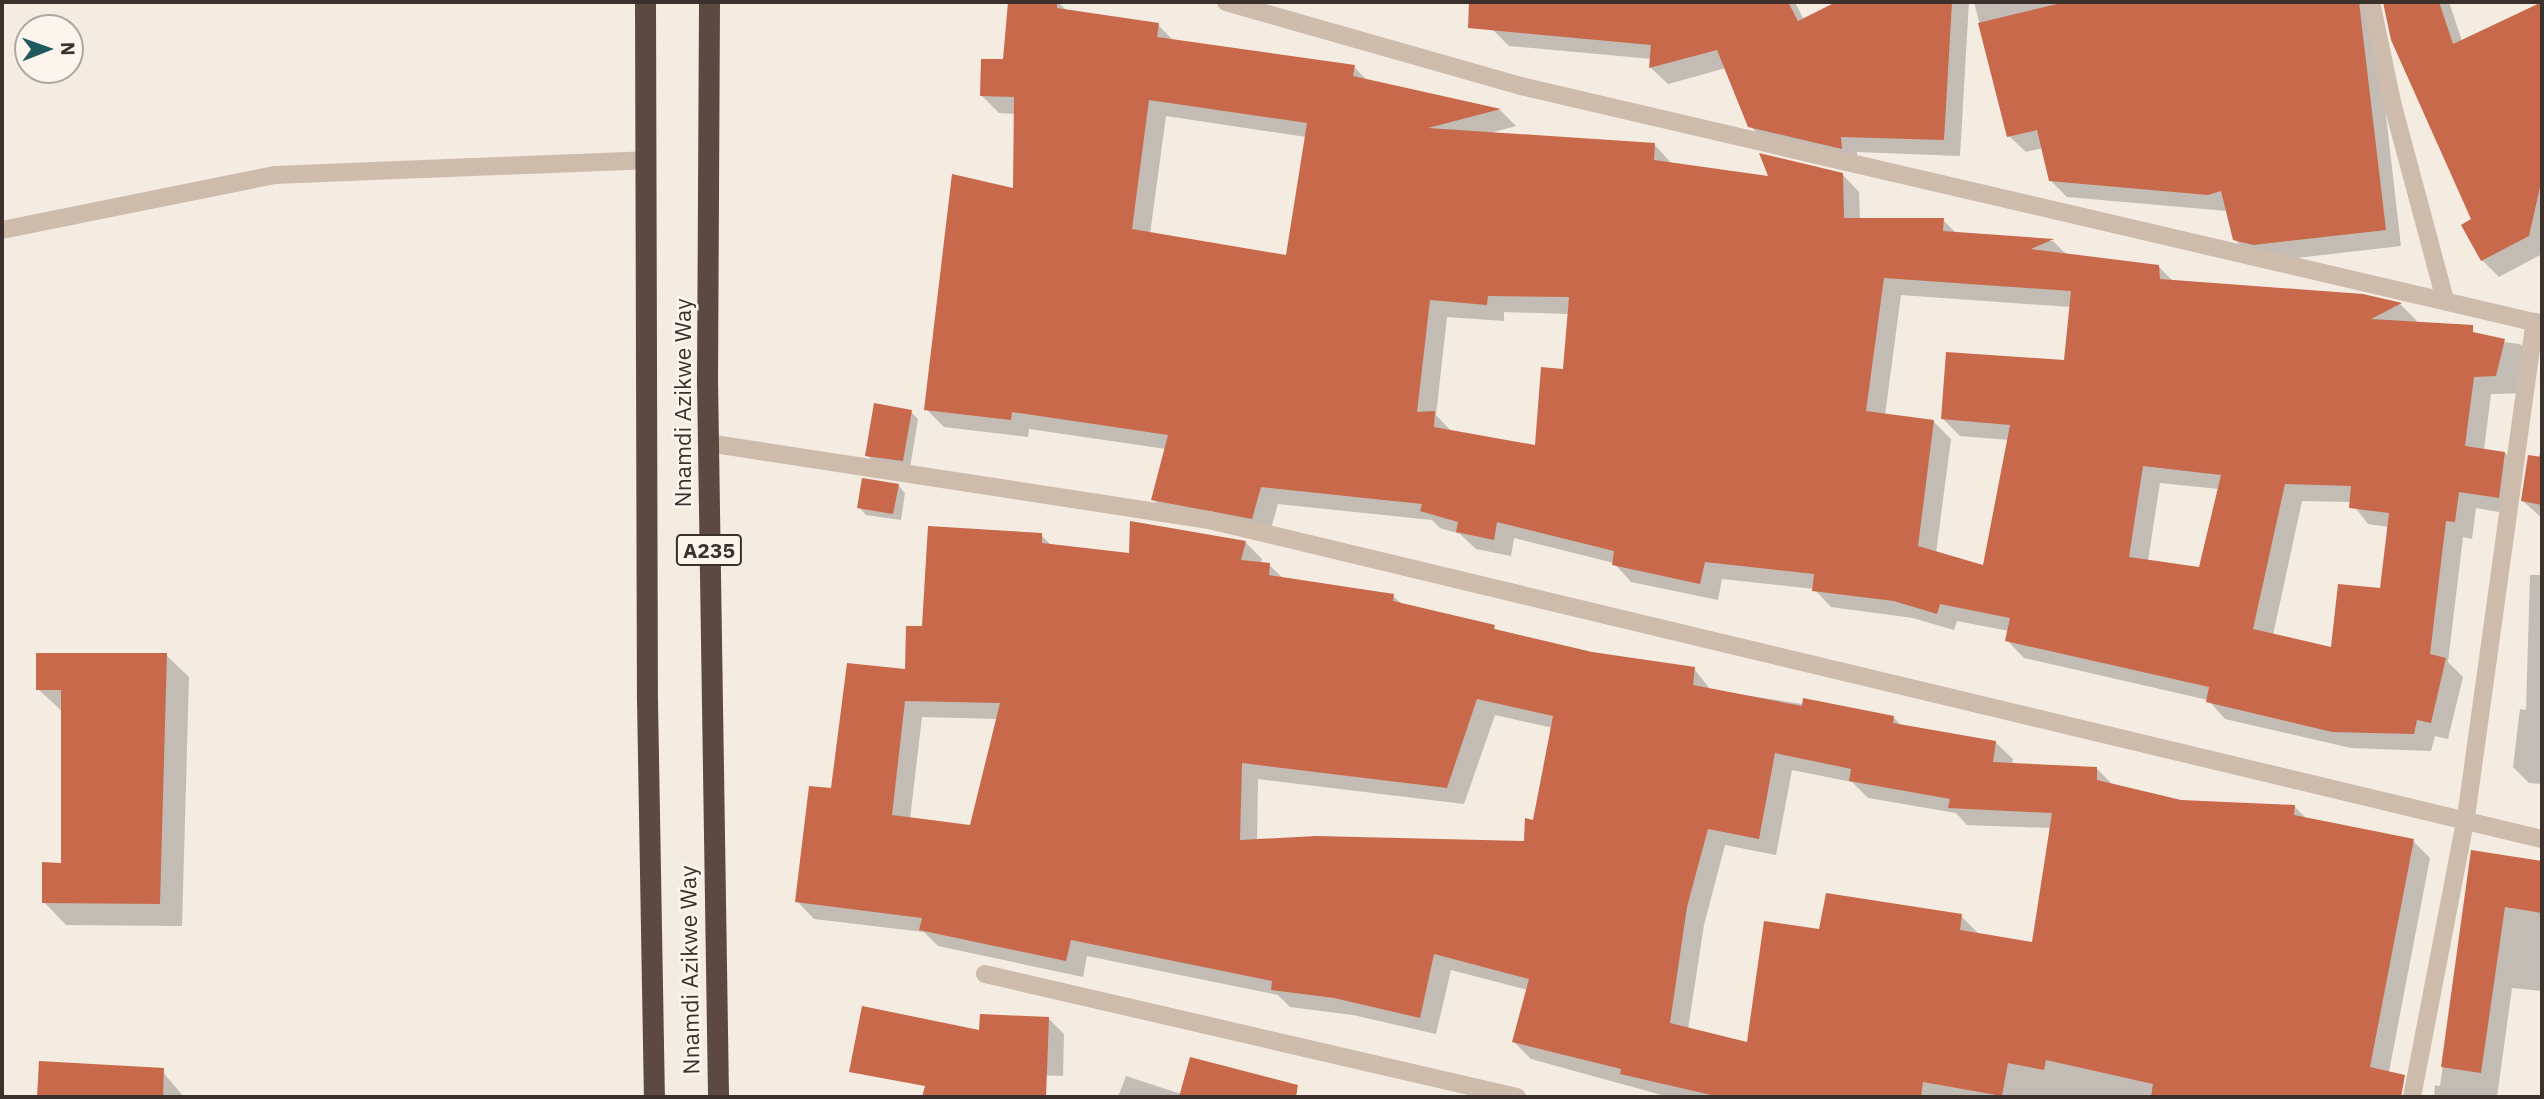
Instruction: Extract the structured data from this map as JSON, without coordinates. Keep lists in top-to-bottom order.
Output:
{
  "streets": {
    "highway": ["Nnamdi Azikwe Way", "A235"]
  },
  "north": "right"
}
